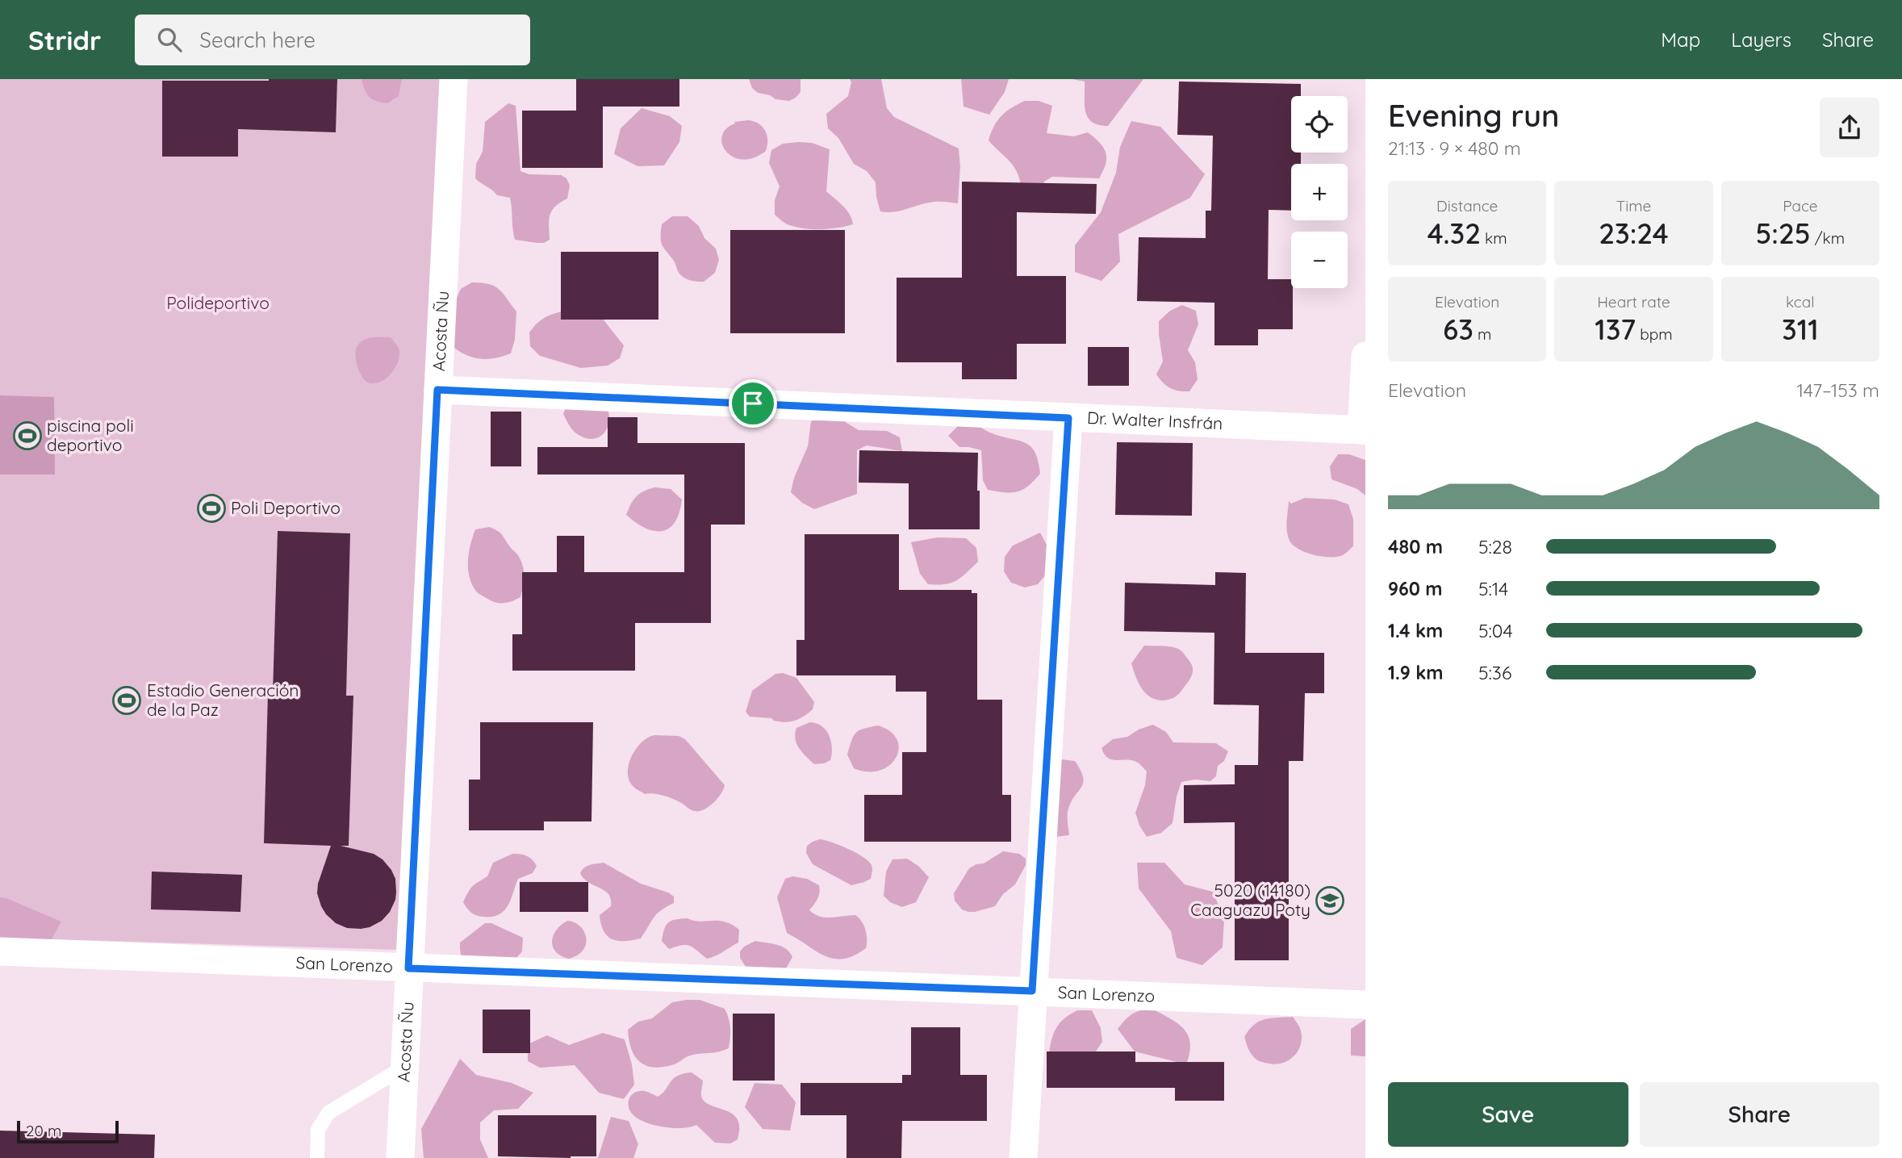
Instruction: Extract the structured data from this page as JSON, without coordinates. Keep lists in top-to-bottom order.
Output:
{
  "streets": {
    "street": ["Acosta Ñu", "Dr. Walter Insfrán", "San Lorenzo"]
  },
  "crossings": [
    ["Acosta Ñu", "Dr. Walter Insfrán"],
    ["Acosta Ñu", "San Lorenzo"]
  ],
  "parks": ["Polideportivo"],
  "places": {
    "sports": ["piscina poli deportivo", "Poli Deportivo", "Estadio Generación de la Paz"],
    "school or university": ["5020 (14180) Caaguazu Poty"]
  },
  "scale_bar": "20 m",
  "page": {
    "header": "Stridr",
    "search": "Search here",
    "nav": ["Map", "Layers", "Share"],
    "heading": ["Evening run", "21:13 · 9 × 480 m"],
    "map_buttons": ["+", "−"],
    "stats": [
      ["Distance", "4.32 km"],
      ["Time", "23:24"],
      ["Pace", "5:25 /km"],
      ["Elevation", "63 m"],
      ["Heart rate", "137 bpm"],
      ["kcal", "311"]
    ],
    "chart": ["Elevation", "147–153 m"],
    "list": [
      {
        "name": "480 m",
        "note": "5:28"
      },
      {
        "name": "960 m",
        "note": "5:14"
      },
      {
        "name": "1.4 km",
        "note": "5:04"
      },
      {
        "name": "1.9 km",
        "note": "5:36"
      }
    ],
    "buttons": ["Save", "Share"],
    "scale": "20 m"
  }
}
